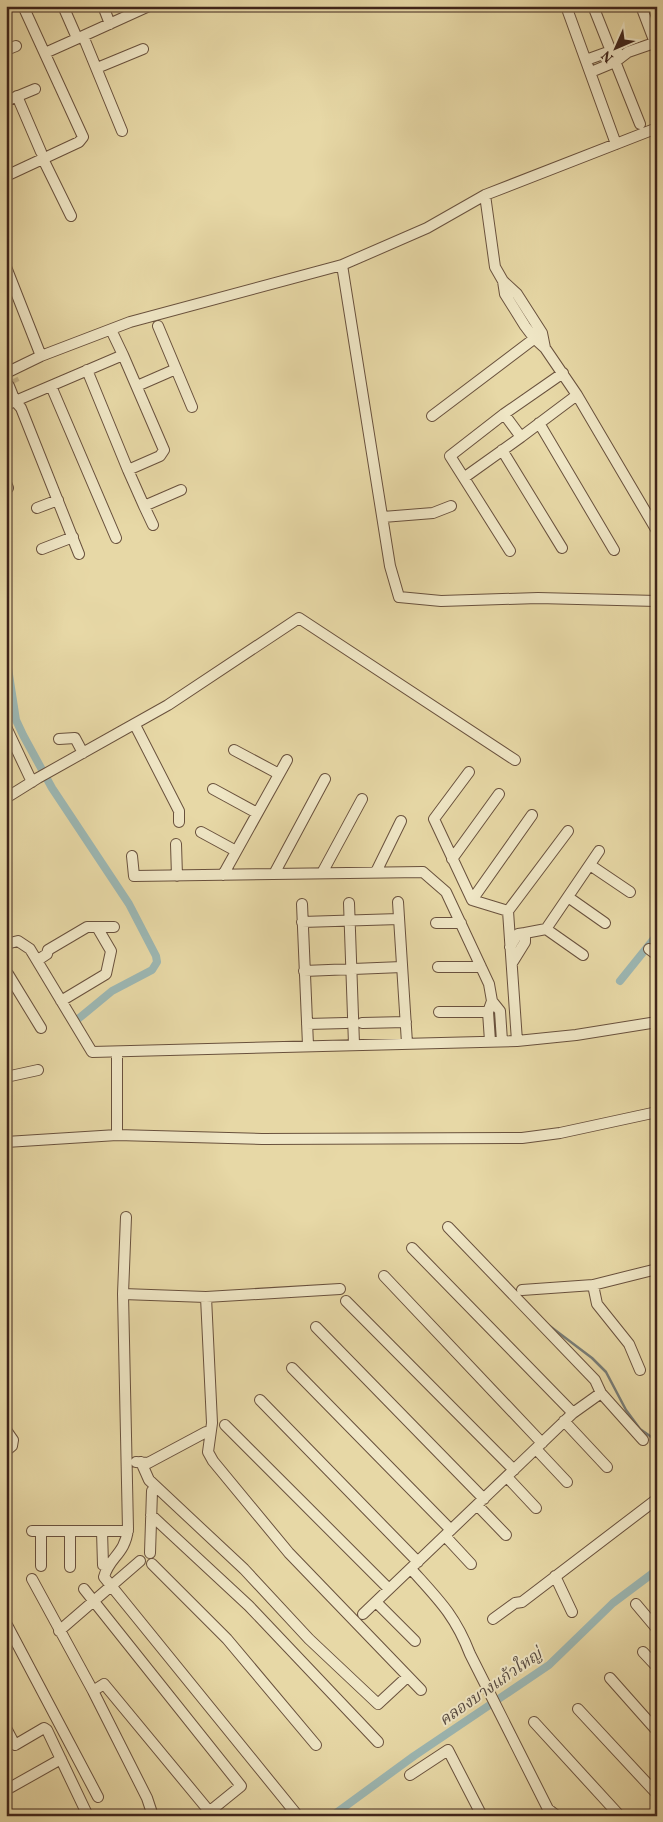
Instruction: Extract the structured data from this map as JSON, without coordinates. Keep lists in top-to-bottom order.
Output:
{
  "water": ["คลองบางแก้วใหญ่"],
  "north": "bottom left"
}
